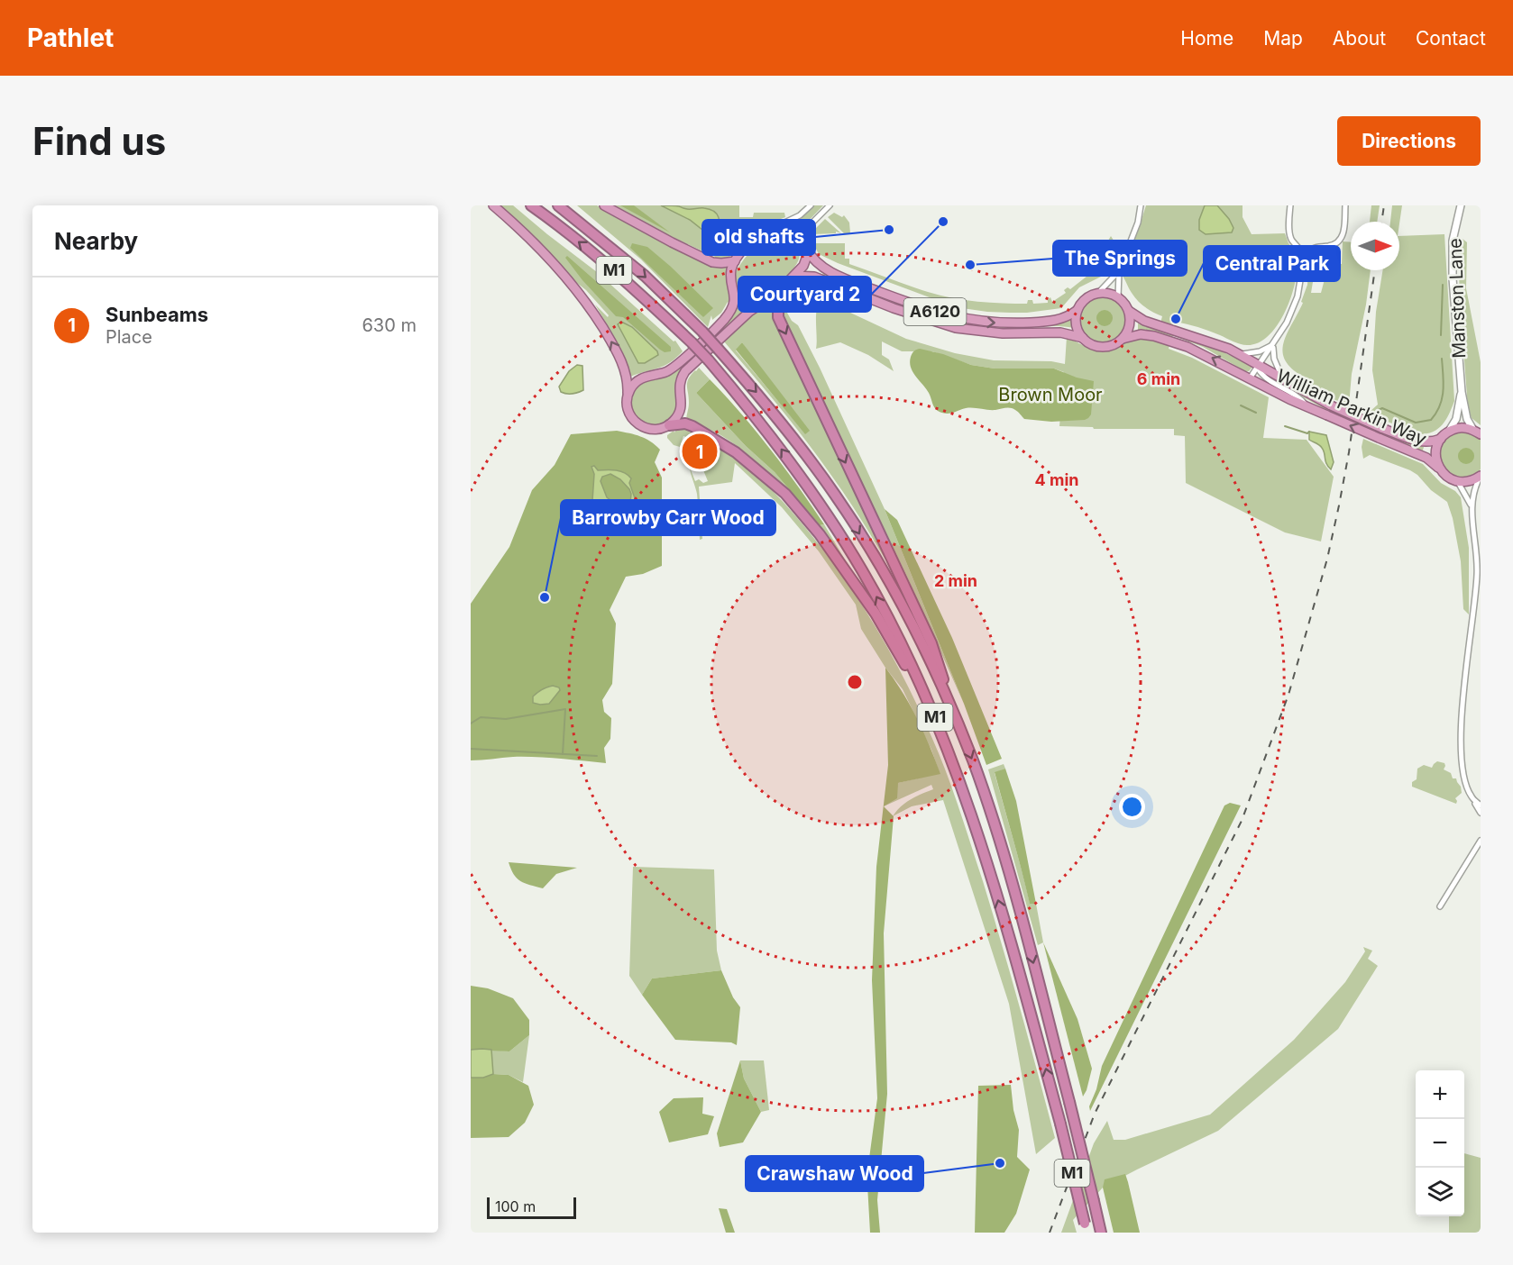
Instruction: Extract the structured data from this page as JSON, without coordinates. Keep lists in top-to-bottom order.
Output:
{
  "streets": {
    "highway": ["M1", "A6120", "William Parkin Way"],
    "street": ["Manston Lane"]
  },
  "crossings": [
    ["M1", "A6120"],
    ["A6120", "William Parkin Way"]
  ],
  "one_way": ["William Parkin Way"],
  "parks": ["Brown Moor"],
  "places": [
    "Courtyard 2",
    "old shafts",
    "The Springs",
    "Central Park",
    "Barrowby Carr Wood",
    "Crawshaw Wood"
  ],
  "scale_bar": "100 m",
  "north": "right",
  "page": {
    "header": "Pathlet",
    "nav": [
      "Home",
      "Map",
      "About",
      "Contact"
    ],
    "buttons": "Directions",
    "title": "Find us",
    "heading": "Nearby",
    "list": [
      {
        "mark": "1",
        "name": "Sunbeams",
        "note": "Place",
        "value": "630 m"
      }
    ],
    "pins": "1",
    "map_buttons": ["+", "−"],
    "scale": "100 m"
  },
  "rings": ["6 min", "4 min", "2 min"]
}
